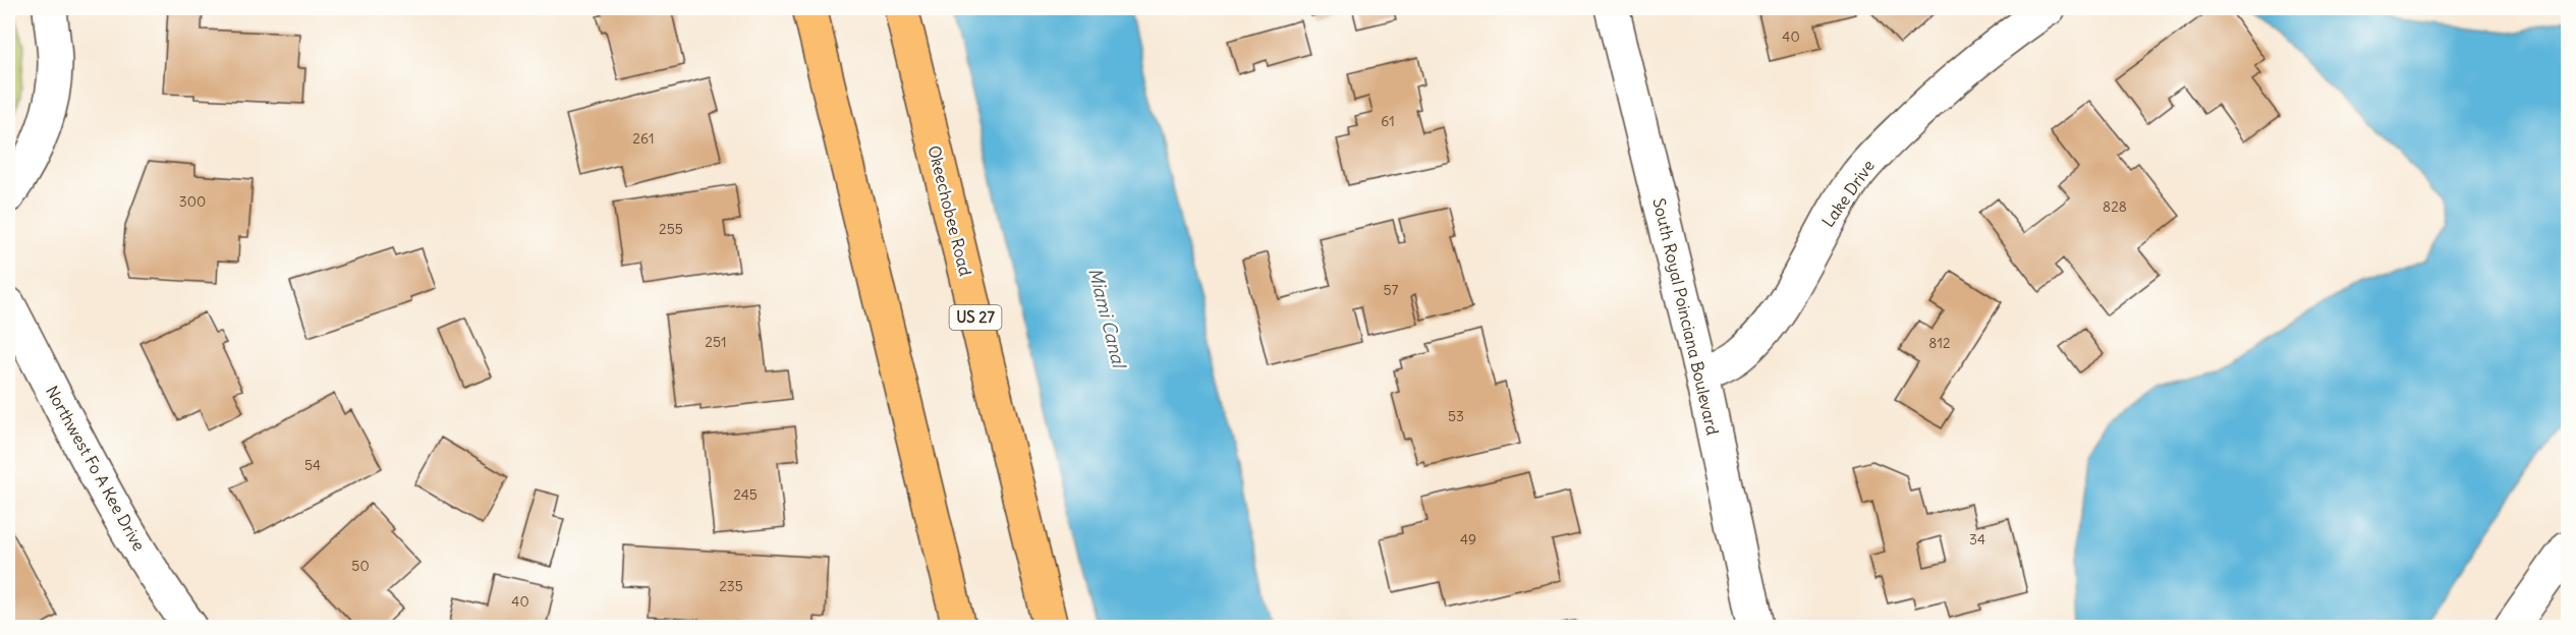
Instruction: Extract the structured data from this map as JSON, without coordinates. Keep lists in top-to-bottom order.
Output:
{
  "streets": {
    "highway": ["Okeechobee Road", "US 27"],
    "street": ["Lake Drive", "South Royal Poinciana Boulevard", "Northwest Fo A Kee Drive"]
  },
  "crossings": [
    ["Lake Drive", "South Royal Poinciana Boulevard"]
  ],
  "water": ["Miami Canal"],
  "house_numbers": [
    "40",
    "61",
    "261",
    "300",
    "828",
    "255",
    "57",
    "251",
    "812",
    "53",
    "54",
    "245",
    "49",
    "34",
    "50",
    "235",
    "40"
  ]
}
